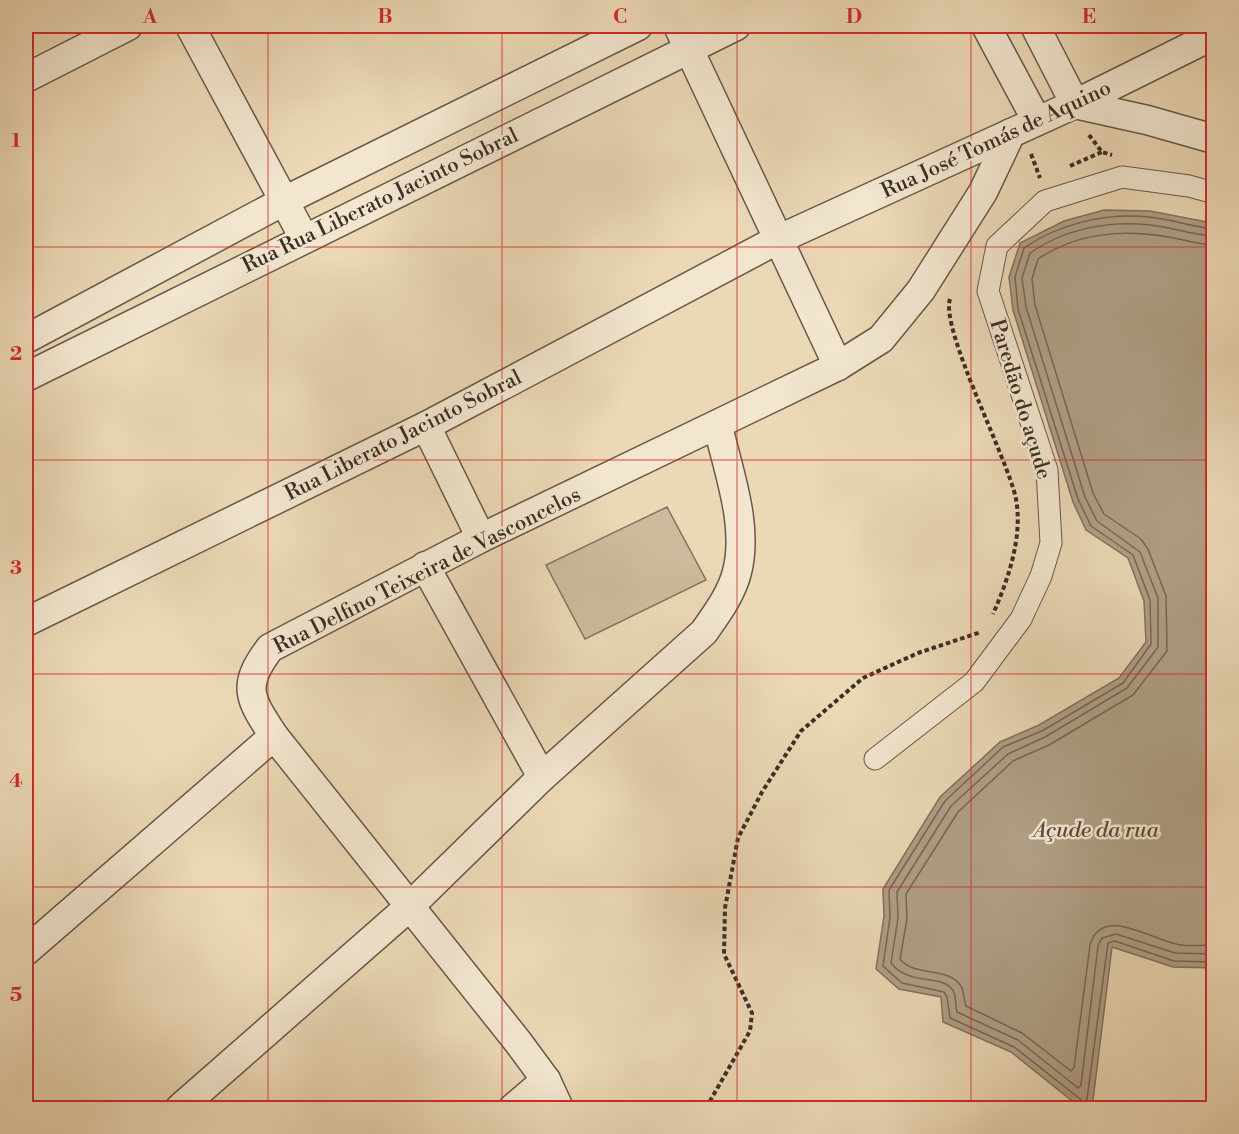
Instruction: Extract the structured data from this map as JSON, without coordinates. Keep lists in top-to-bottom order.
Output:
{
  "streets": {
    "street": [
      "Rua José Tomás de Aquino",
      "Rua Rua Liberato Jacinto Sobral",
      "Paredão do açude",
      "Rua Liberato Jacinto Sobral",
      "Rua Delfino Teixeira de Vasconcelos"
    ]
  },
  "crossings": [
    ["Rua José Tomás de Aquino", "Rua Liberato Jacinto Sobral"],
    ["Rua José Tomás de Aquino", "Rua Delfino Teixeira de Vasconcelos"]
  ],
  "water": ["Açude da rua"],
  "grid": {
    "columns": [
      "A",
      "B",
      "C",
      "D",
      "E"
    ],
    "rows": [
      "1",
      "2",
      "3",
      "4",
      "5"
    ]
  }
}
